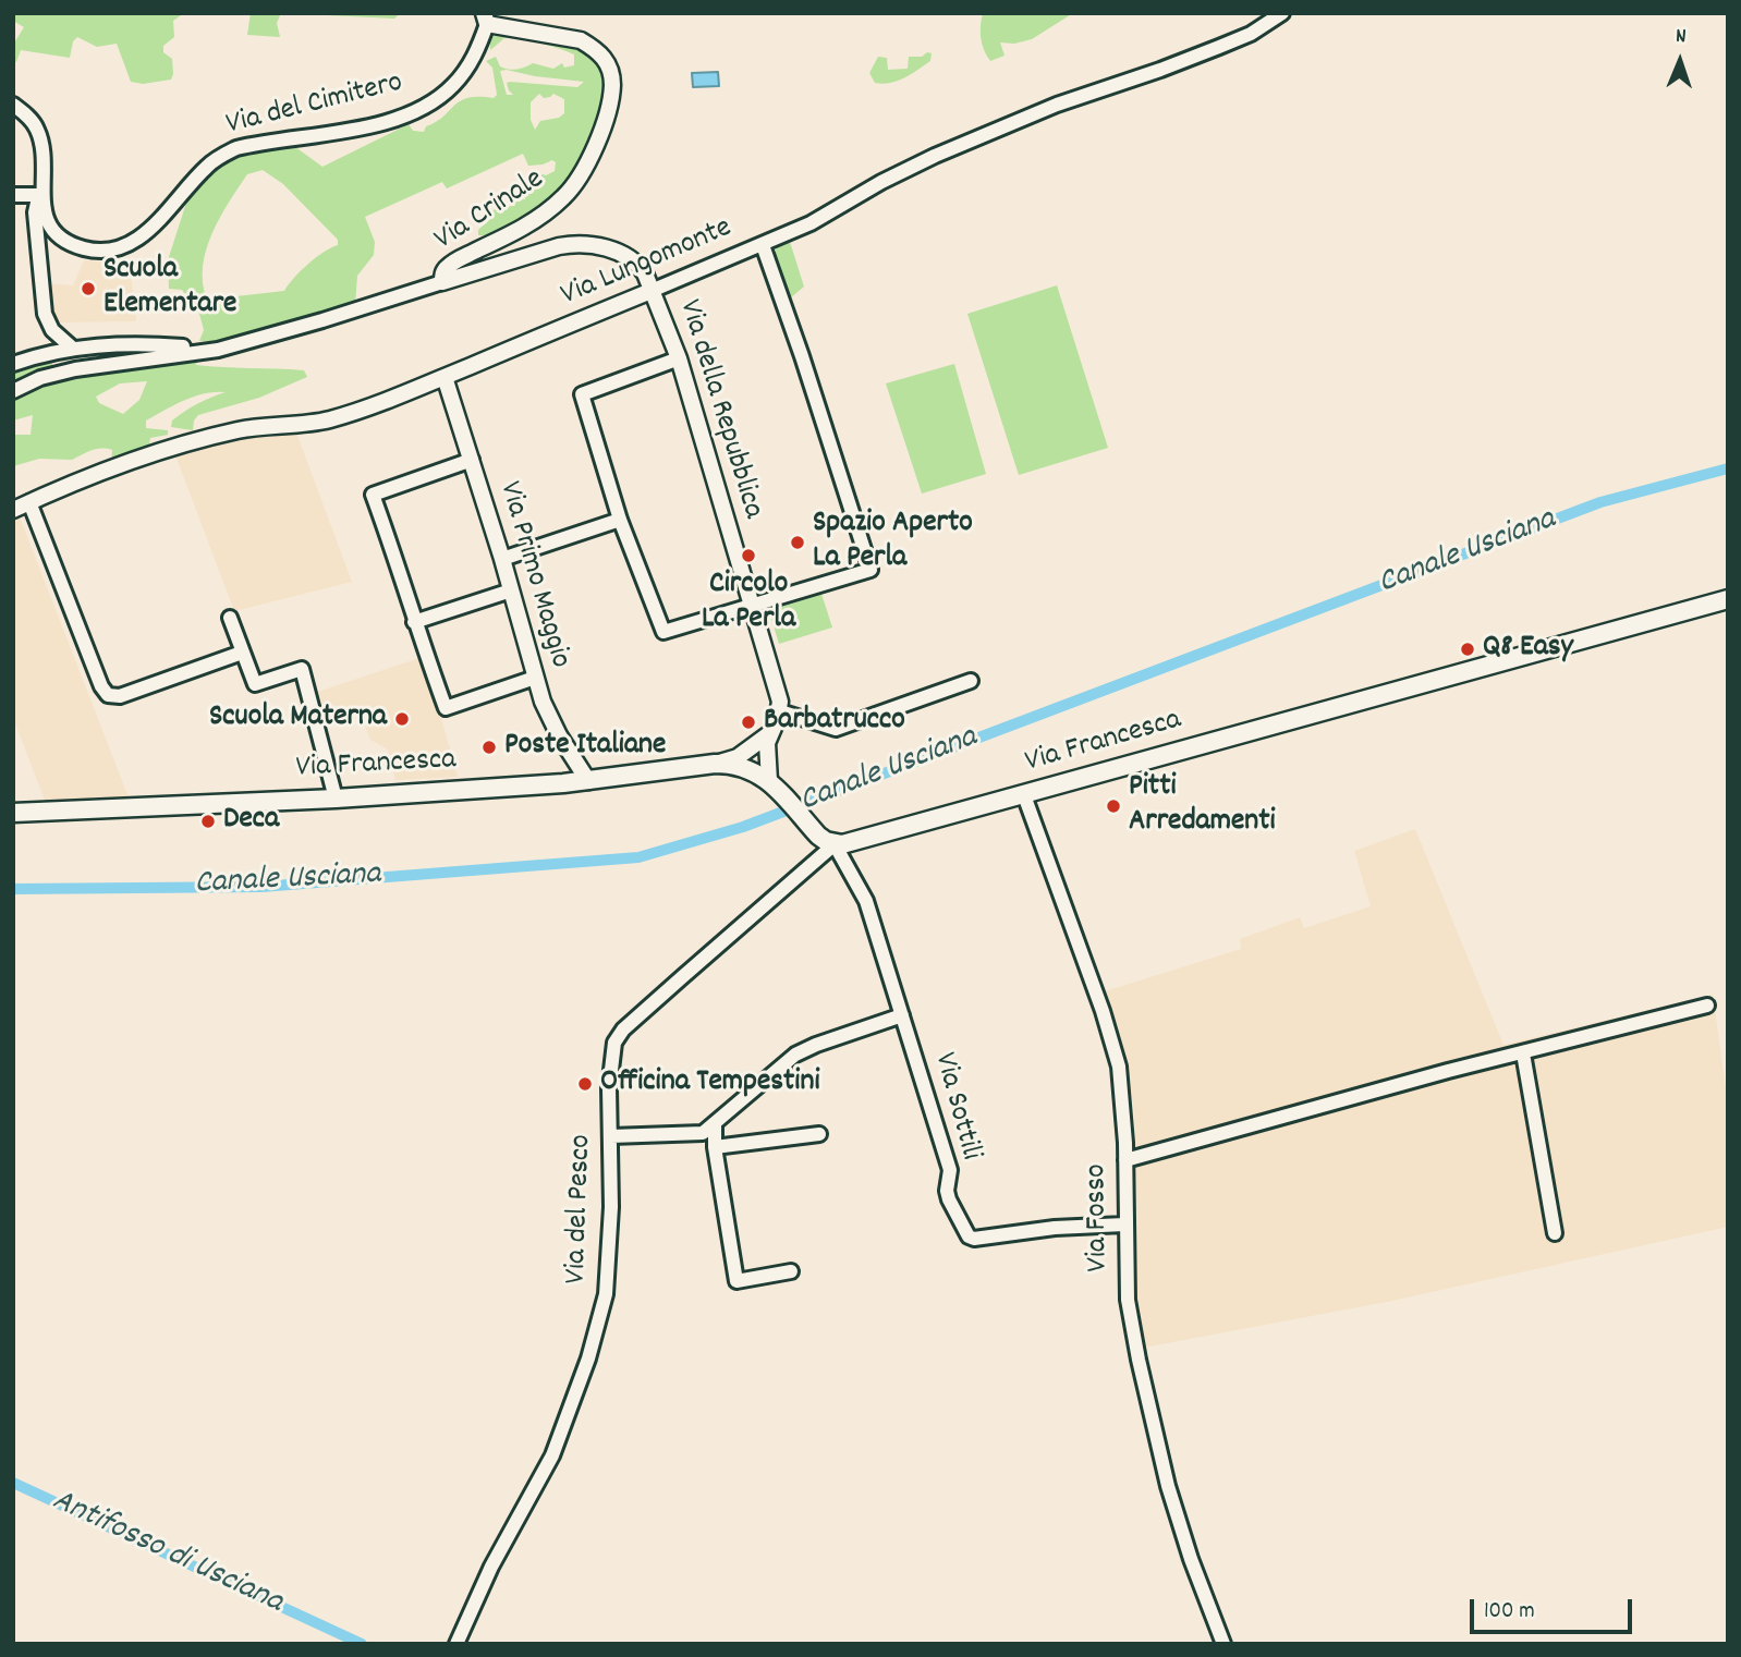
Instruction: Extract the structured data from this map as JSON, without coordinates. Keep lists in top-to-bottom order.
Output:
{
  "streets": {
    "main road": ["Via Francesca"],
    "street": [
      "Via del Cimitero",
      "Via Crinale",
      "Via Lungomonte",
      "Via della Repubblica",
      "Via Primo Maggio",
      "Via Sottili",
      "Via del Pesco",
      "Via Fosso"
    ]
  },
  "crossings": [
    ["Via del Cimitero", "Via Crinale"],
    ["Via Crinale", "Via della Repubblica"],
    ["Via Lungomonte", "Via della Repubblica"],
    ["Via Lungomonte", "Via Primo Maggio"],
    ["Via Primo Maggio", "Via Francesca"],
    ["Via Francesca", "Via Sottili"],
    ["Via Francesca", "Via del Pesco"],
    ["Via Francesca", "Via Fosso"],
    ["Via Sottili", "Via del Pesco"],
    ["Via Sottili", "Via Fosso"]
  ],
  "water": ["Canale Usciana", "Antifosso di Usciana"],
  "places": [
    "Scuola Elementare",
    "Spazio Aperto La Perla",
    "Circolo La Perla",
    "Q8 Easy",
    "Scuola Materna",
    "Barbatrucco",
    "Poste Italiane",
    "Pitti Arredamenti",
    "Deca",
    "Officina Tempestini"
  ],
  "scale_bar": "100 m",
  "north": "top"
}
